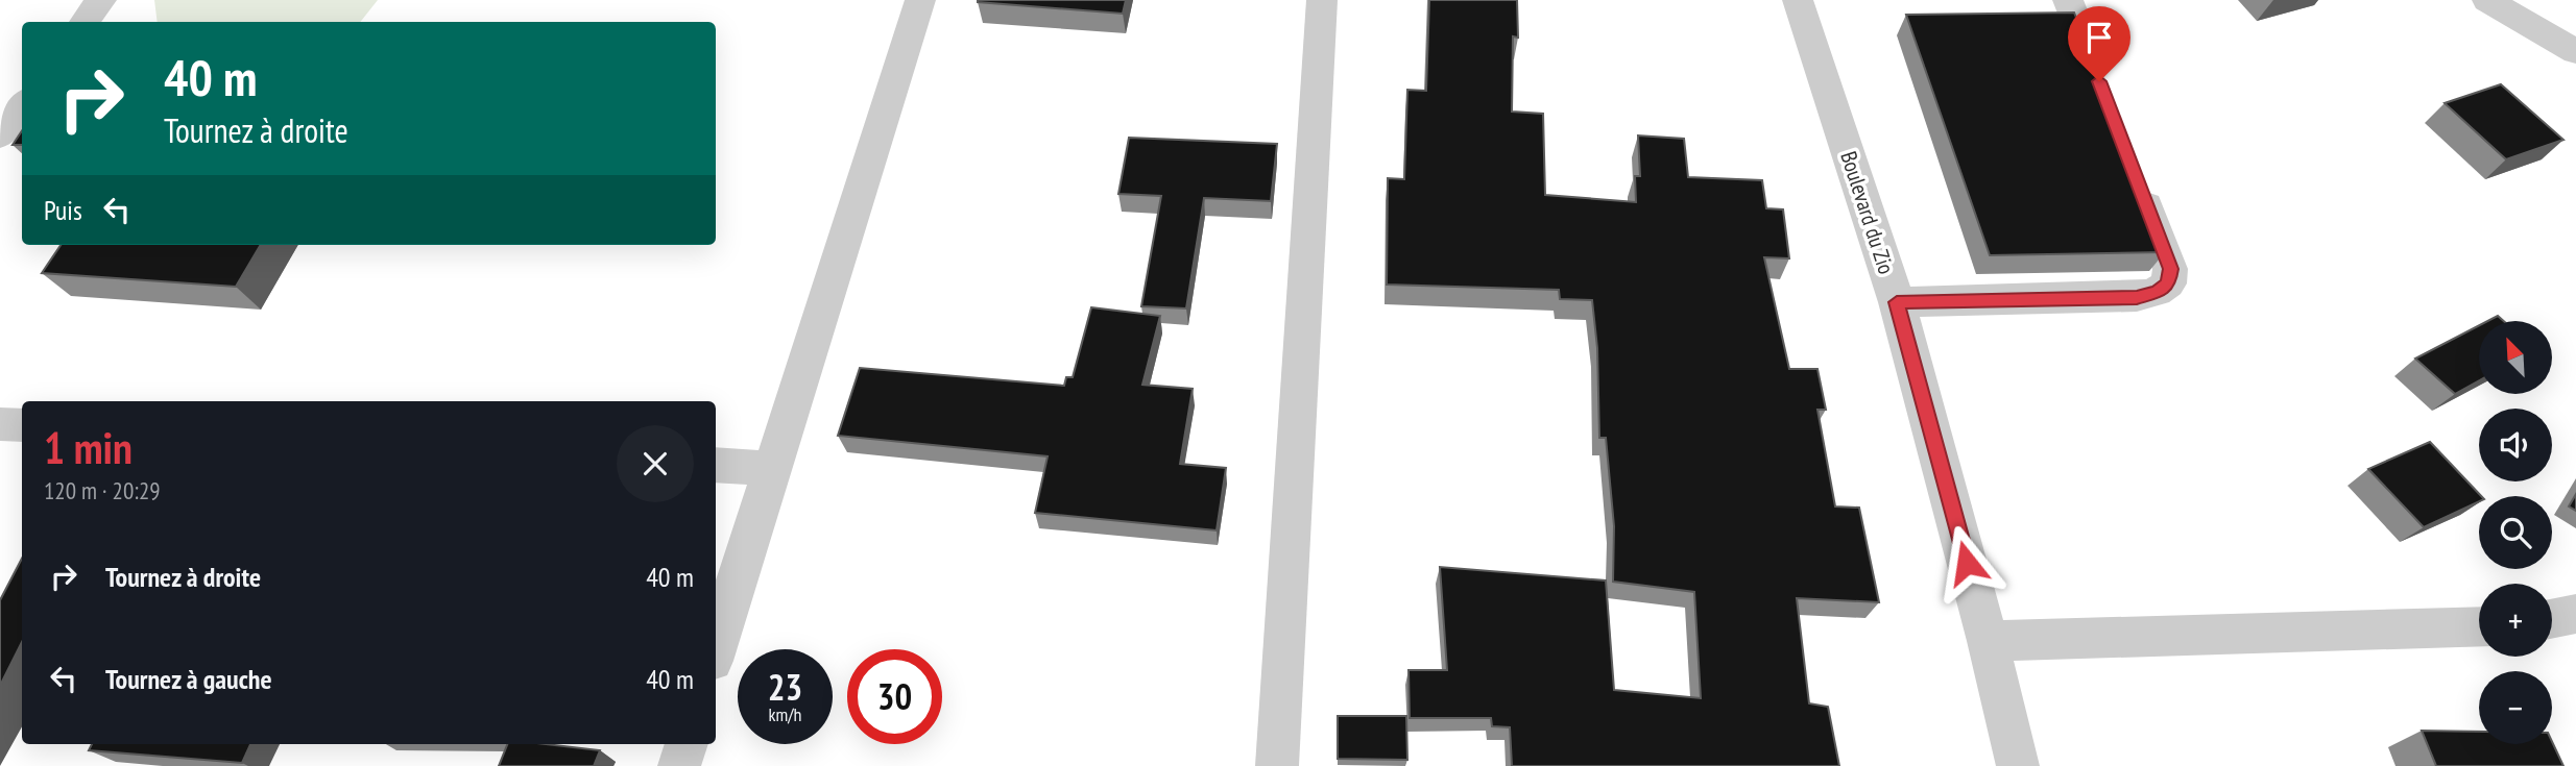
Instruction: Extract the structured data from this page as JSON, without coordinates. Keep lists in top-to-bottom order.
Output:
{
  "streets": {
    "street": ["Boulevard du Zio"]
  },
  "north": "top left",
  "page": {
    "turn": ["40 m", "Tournez à droite"],
    "then": "Puis",
    "map_buttons": ["+", "−"],
    "heading": ["1 min", "120 m · 20:29"],
    "list": [
      {
        "name": "Tournez à droite",
        "value": "40 m"
      },
      {
        "name": "Tournez à gauche",
        "value": "40 m"
      }
    ],
    "speed": "23 km/h",
    "limit": "30"
  }
}
